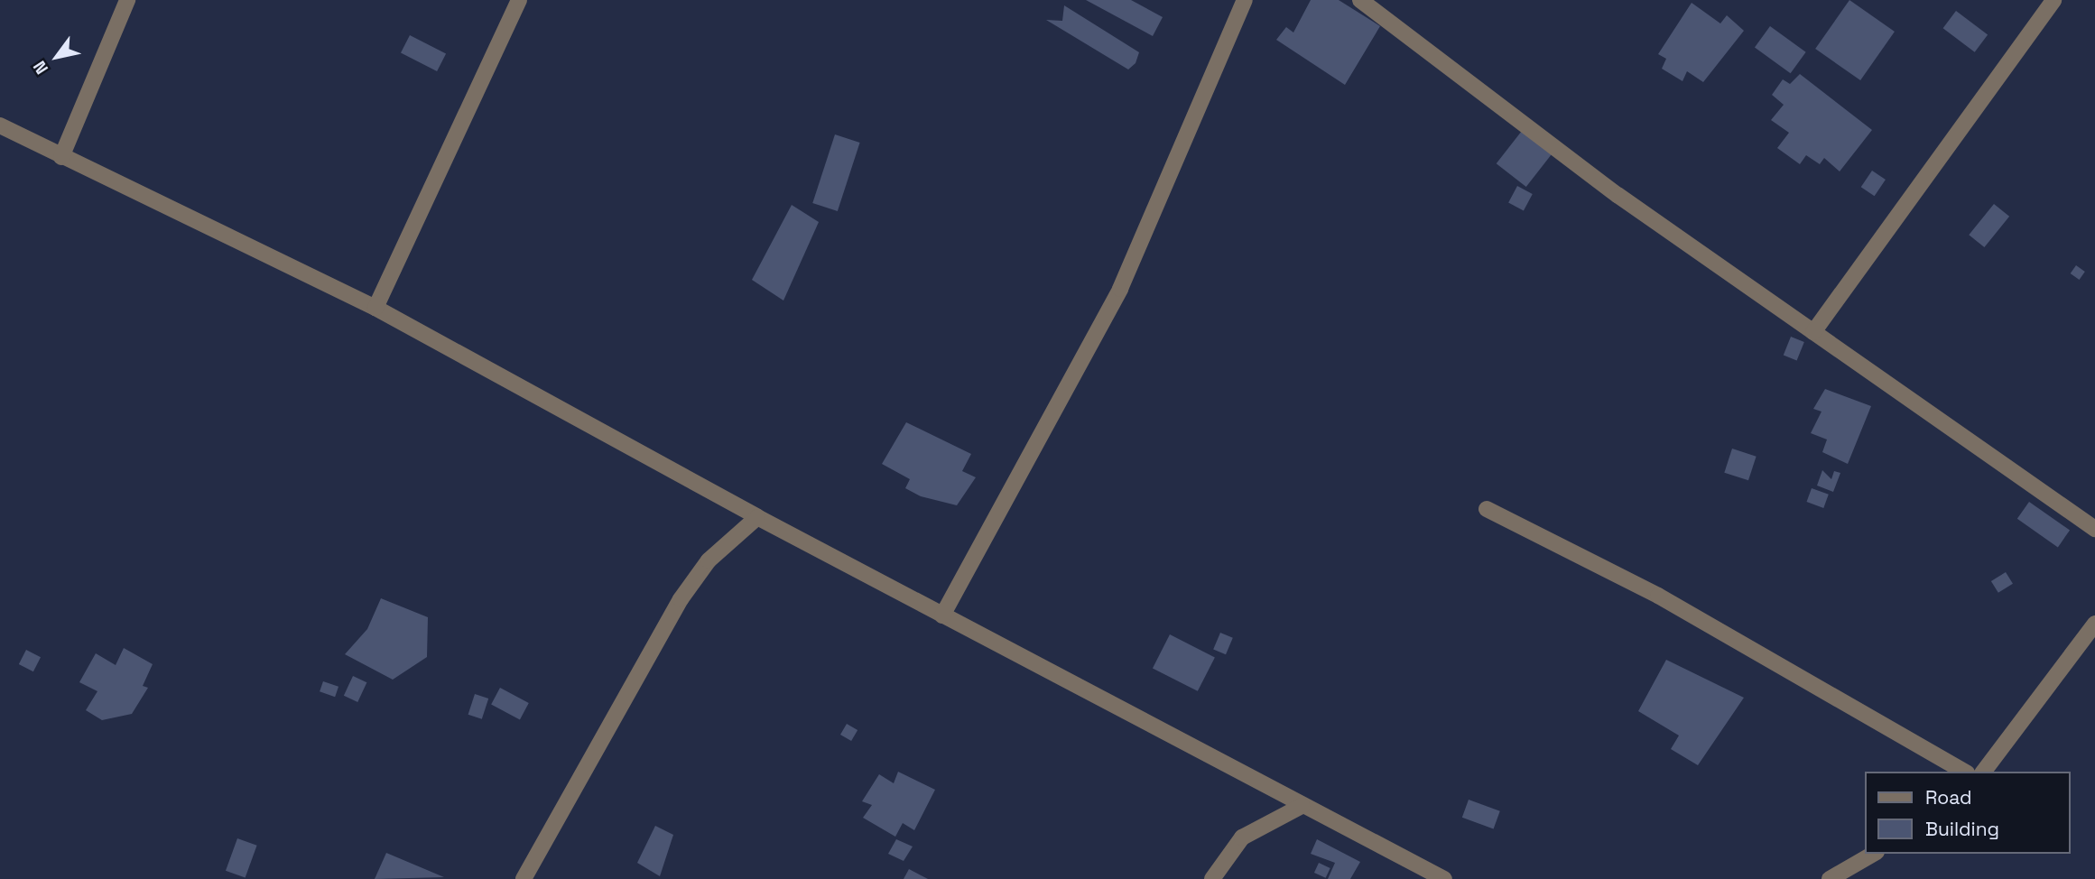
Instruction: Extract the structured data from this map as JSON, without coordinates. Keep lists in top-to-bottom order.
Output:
{
  "legend": ["Road", "Building"],
  "north": "bottom left"
}
